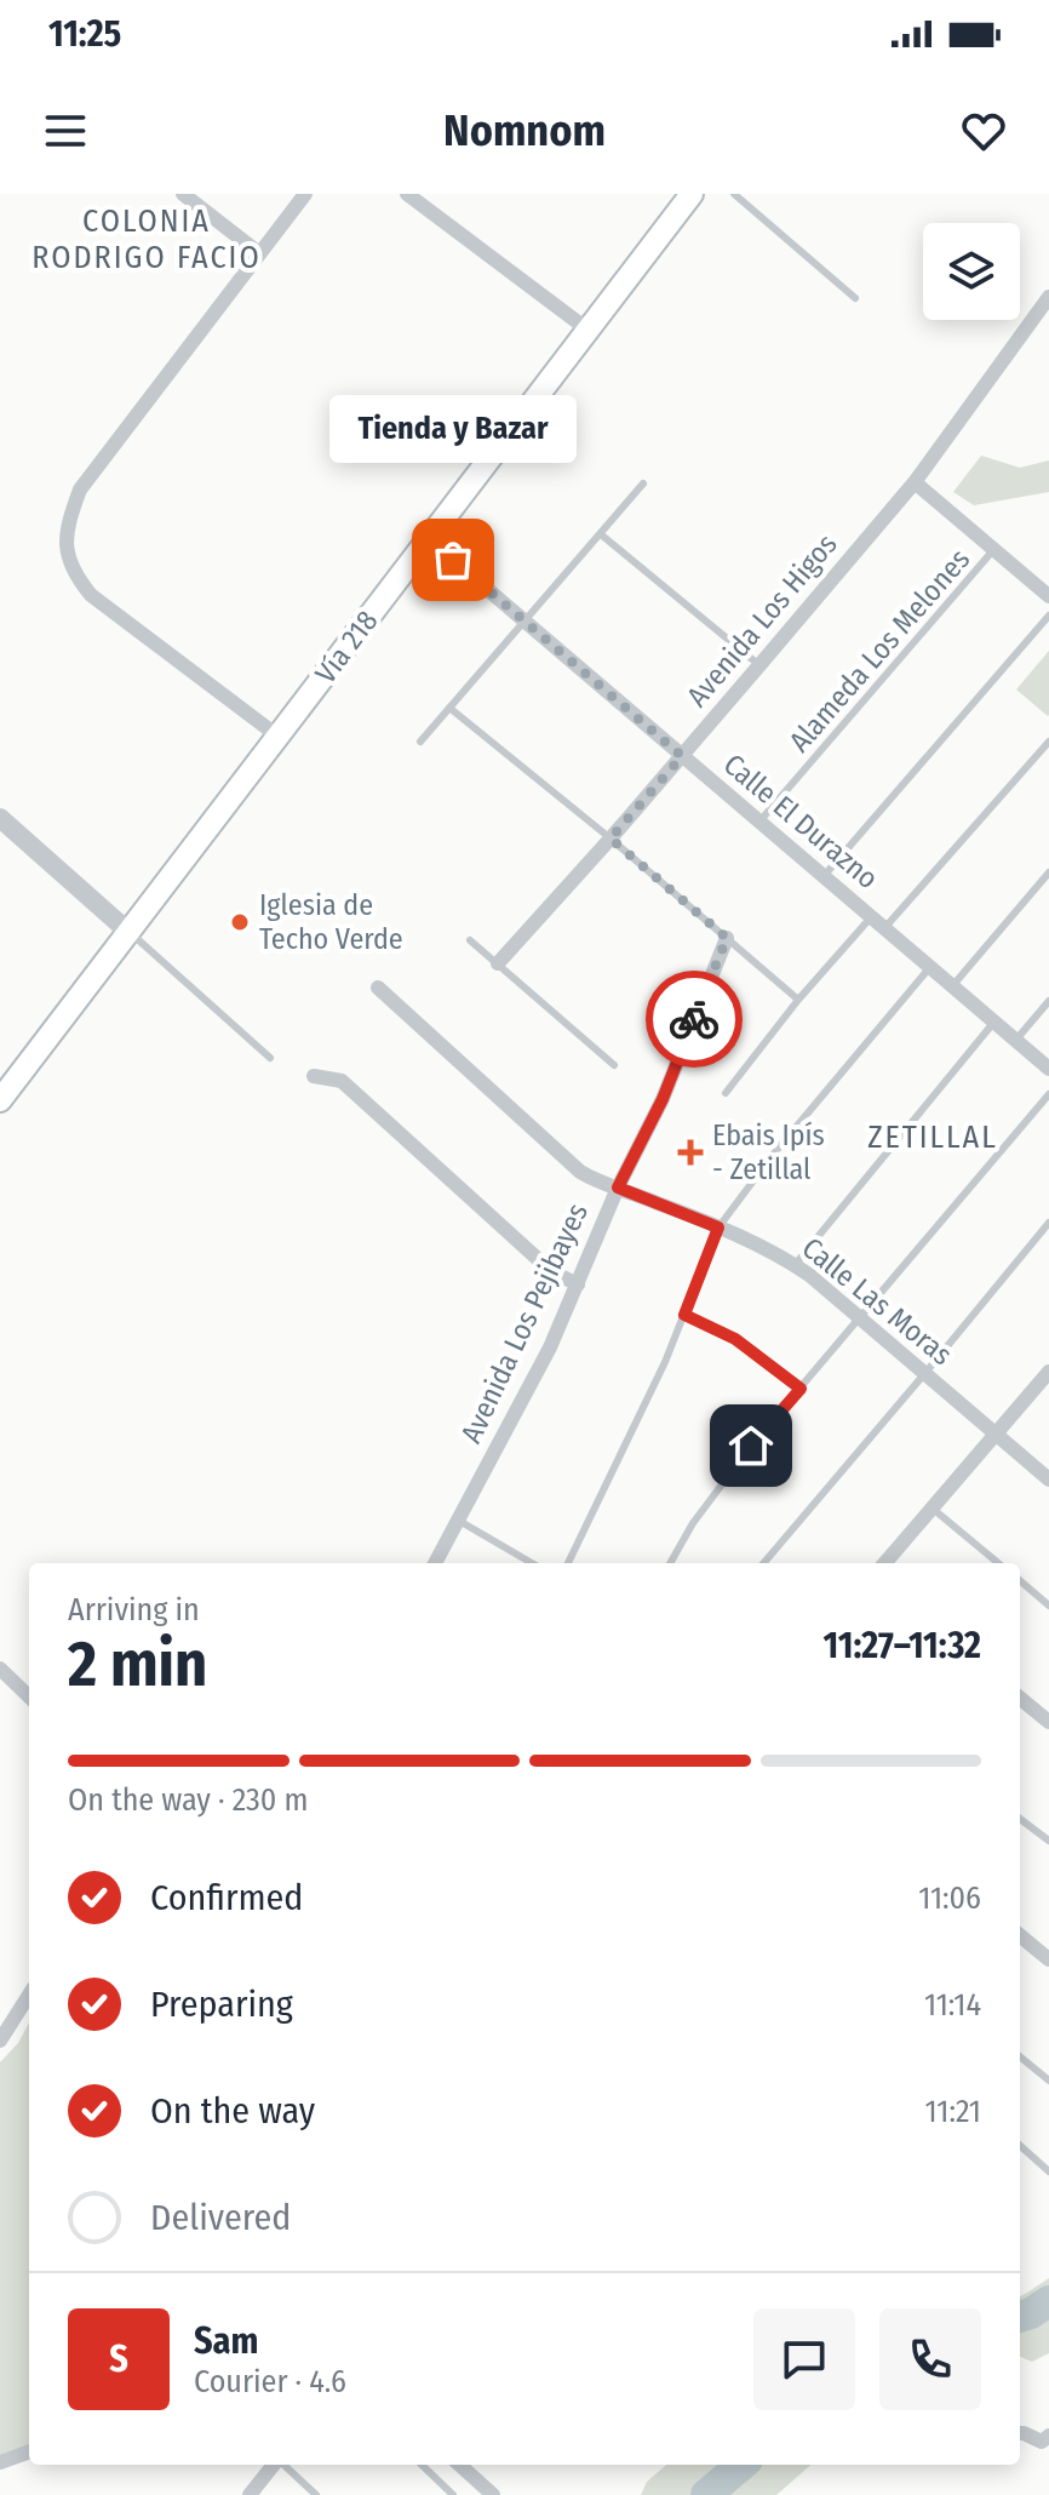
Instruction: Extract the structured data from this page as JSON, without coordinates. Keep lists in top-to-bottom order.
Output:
{
  "streets": {
    "main road": ["Vía 218"],
    "street": [
      "Avenida Los Higos",
      "Calle El Durazno",
      "Calle Las Moras",
      "Avenida Los Pejibayes"
    ],
    "lane": ["Alameda Los Melones"]
  },
  "crossings": [
    ["Avenida Los Higos", "Calle El Durazno"],
    ["Vía 218", "Calle El Durazno"],
    ["Alameda Los Melones", "Calle El Durazno"],
    ["Calle Las Moras", "Avenida Los Pejibayes"]
  ],
  "districts": ["COLONIA RODRIGO FACIO", "ZETILLAL"],
  "places": {
    "other": ["Tienda y Bazar", "Iglesia de Techo Verde"],
    "health": ["Ebais Ipís - Zetillal"]
  },
  "page": {
    "status": "11:25",
    "header": "Nomnom",
    "bubble": "Tienda y Bazar",
    "heading": ["2 min", "Arriving in", "11:27–11:32"],
    "panel": ["Sam", "Courier · 4.6"],
    "bar": "On the way · 230 m",
    "list": [
      ["Confirmed", "11:06"],
      ["Preparing", "11:14"],
      ["On the way", "11:21"],
      "Delivered"
    ],
    "round": "S"
  }
}
